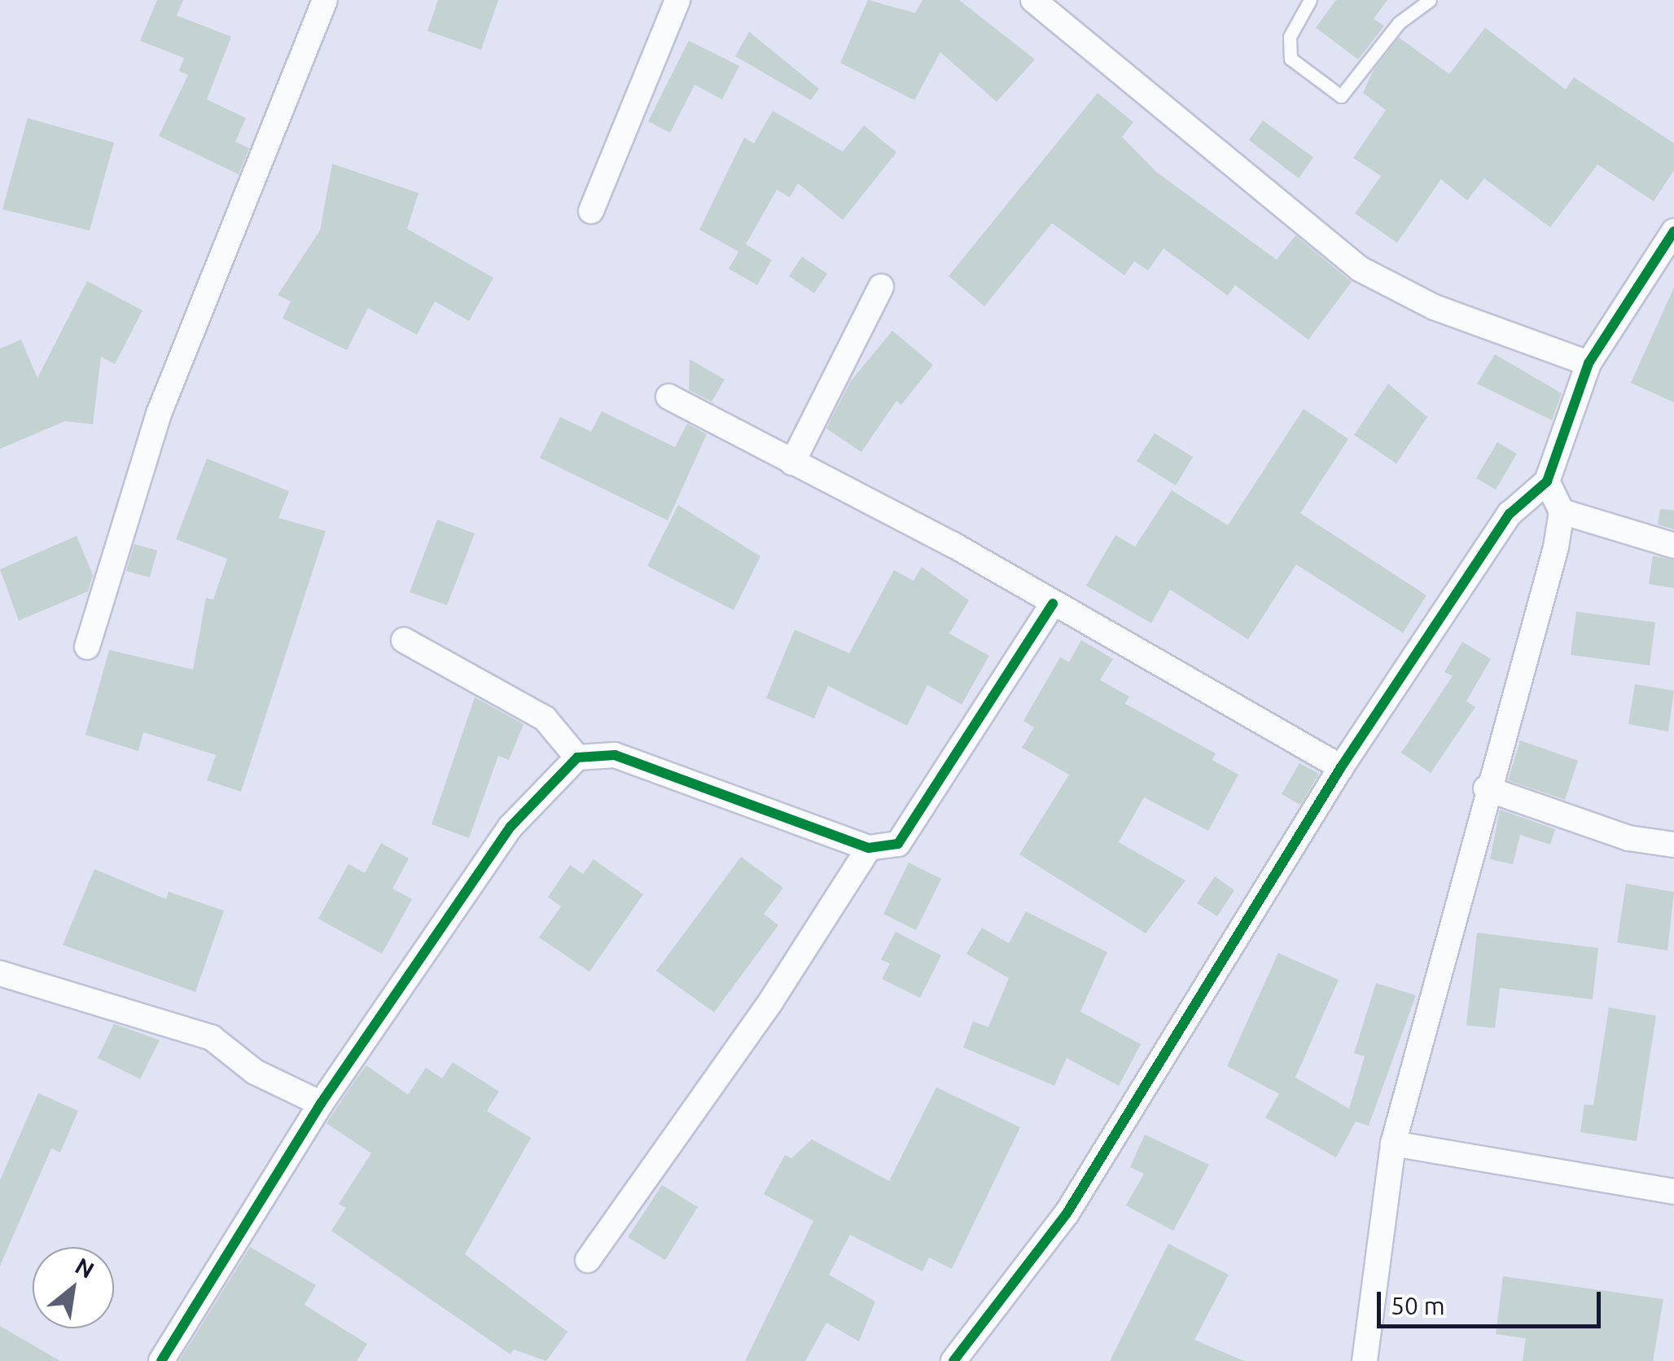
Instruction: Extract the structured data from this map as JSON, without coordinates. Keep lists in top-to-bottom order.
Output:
{
  "scale_bar": "50 m",
  "north": "top right"
}
